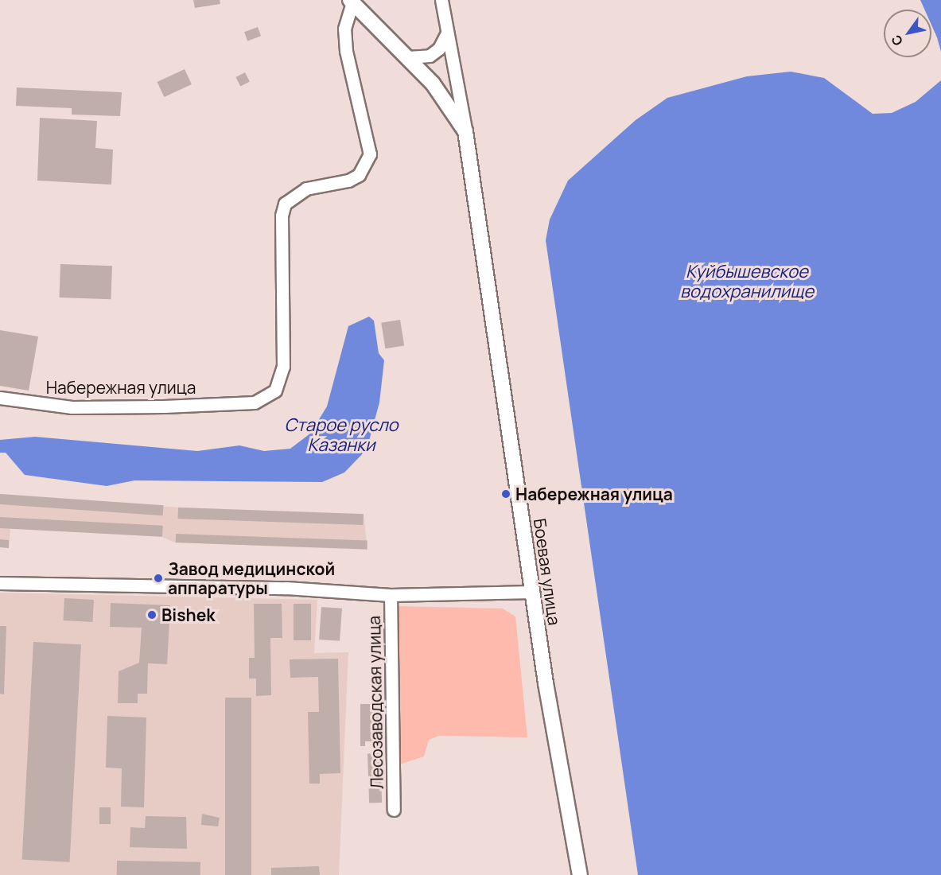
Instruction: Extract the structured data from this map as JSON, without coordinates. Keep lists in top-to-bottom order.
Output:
{
  "streets": {
    "main road": ["Боевая улица"],
    "street": ["Набережная улица", "Лесозаводская улица"]
  },
  "water": ["Куйбышевское водохранилище", "Старое русло Казанки"],
  "places": ["Набережная улица", "Завод медицинской аппаратуры", "Bishek"],
  "north": "bottom left"
}
